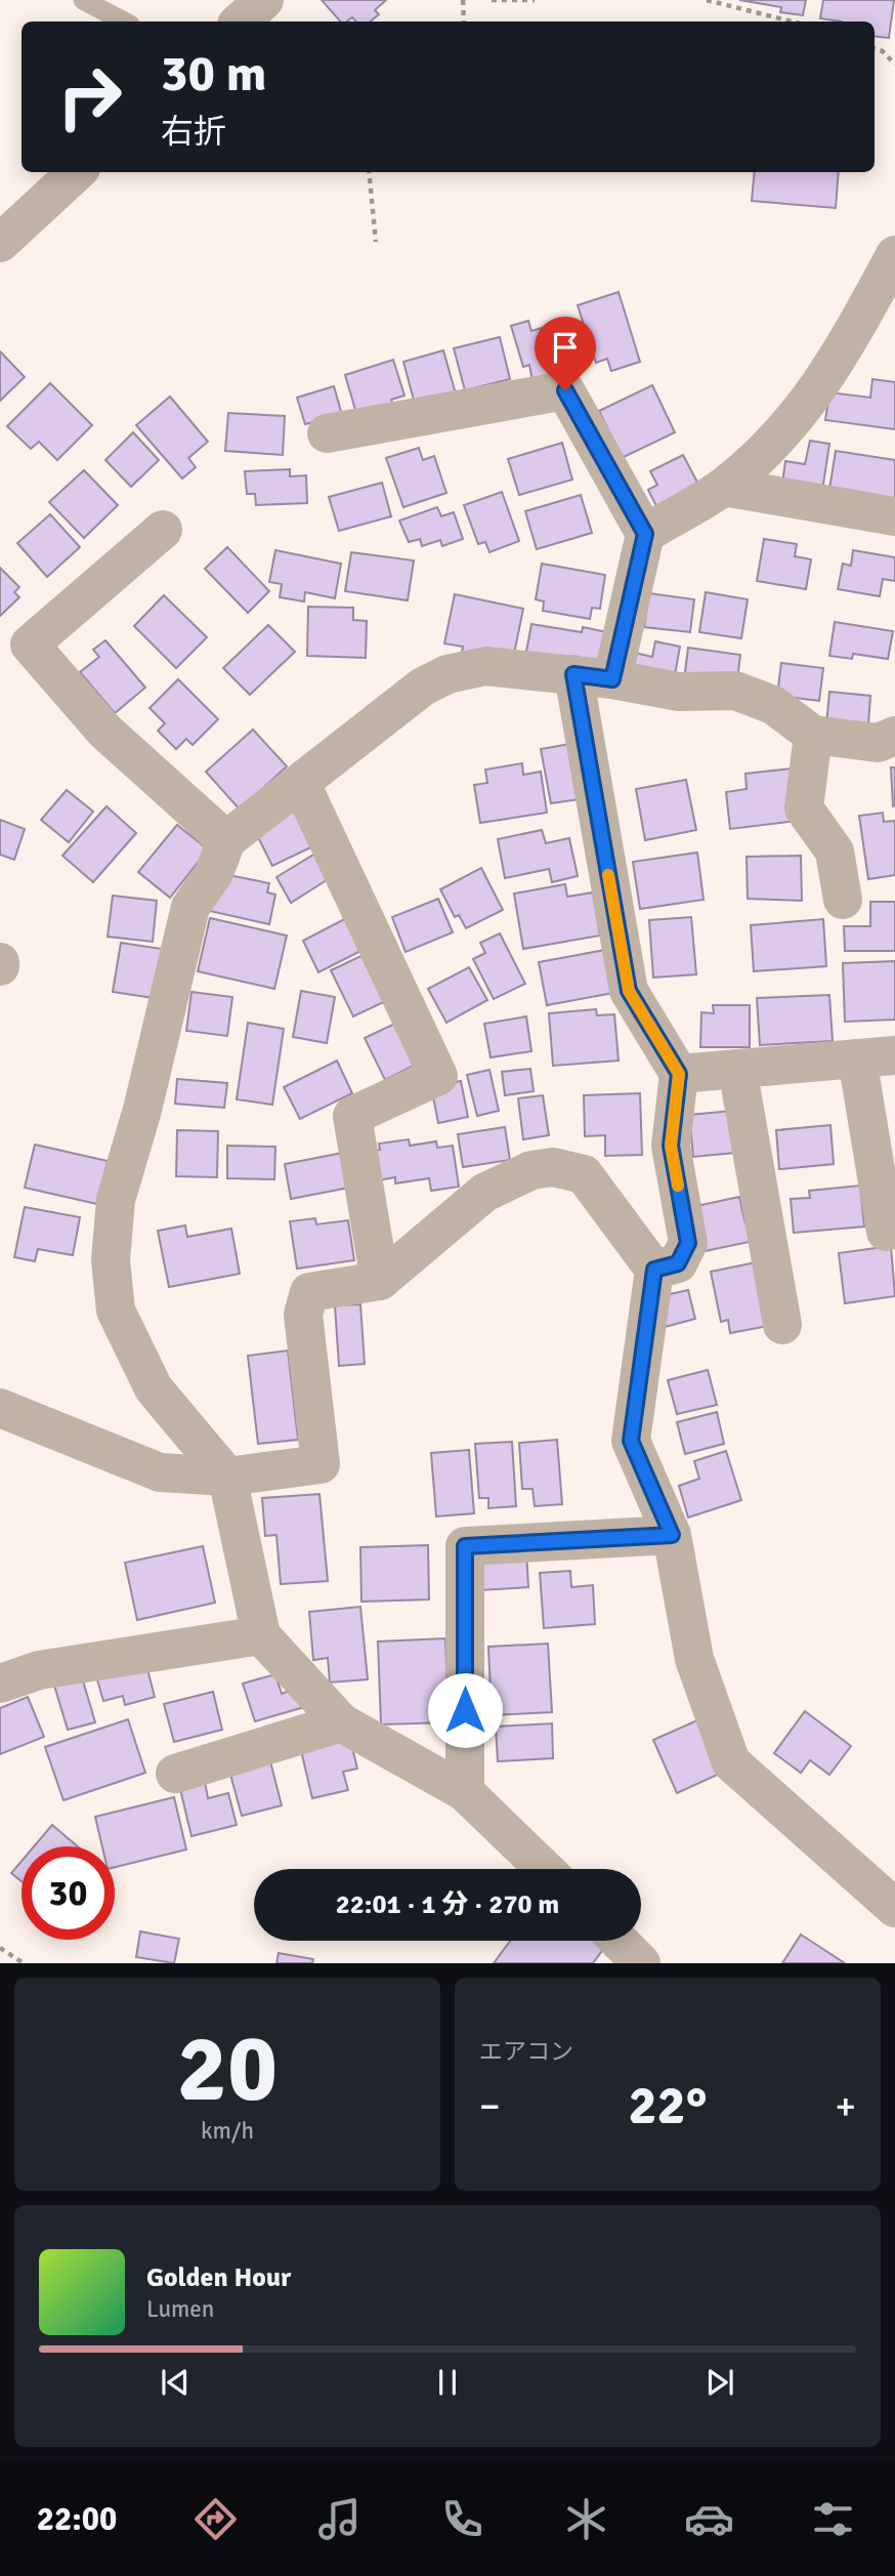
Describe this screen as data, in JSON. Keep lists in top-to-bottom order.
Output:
{
  "page": {
    "turn": ["30 m", "右折"],
    "limit": "30",
    "trip": "22:01 · 1 分 · 270 m",
    "tile": [
      ["20", "km/h"],
      "エアコン"
    ],
    "heat": ["−", "22°", "+"],
    "song": ["Golden Hour", "Lumen"],
    "tabs": "22:00"
  }
}
